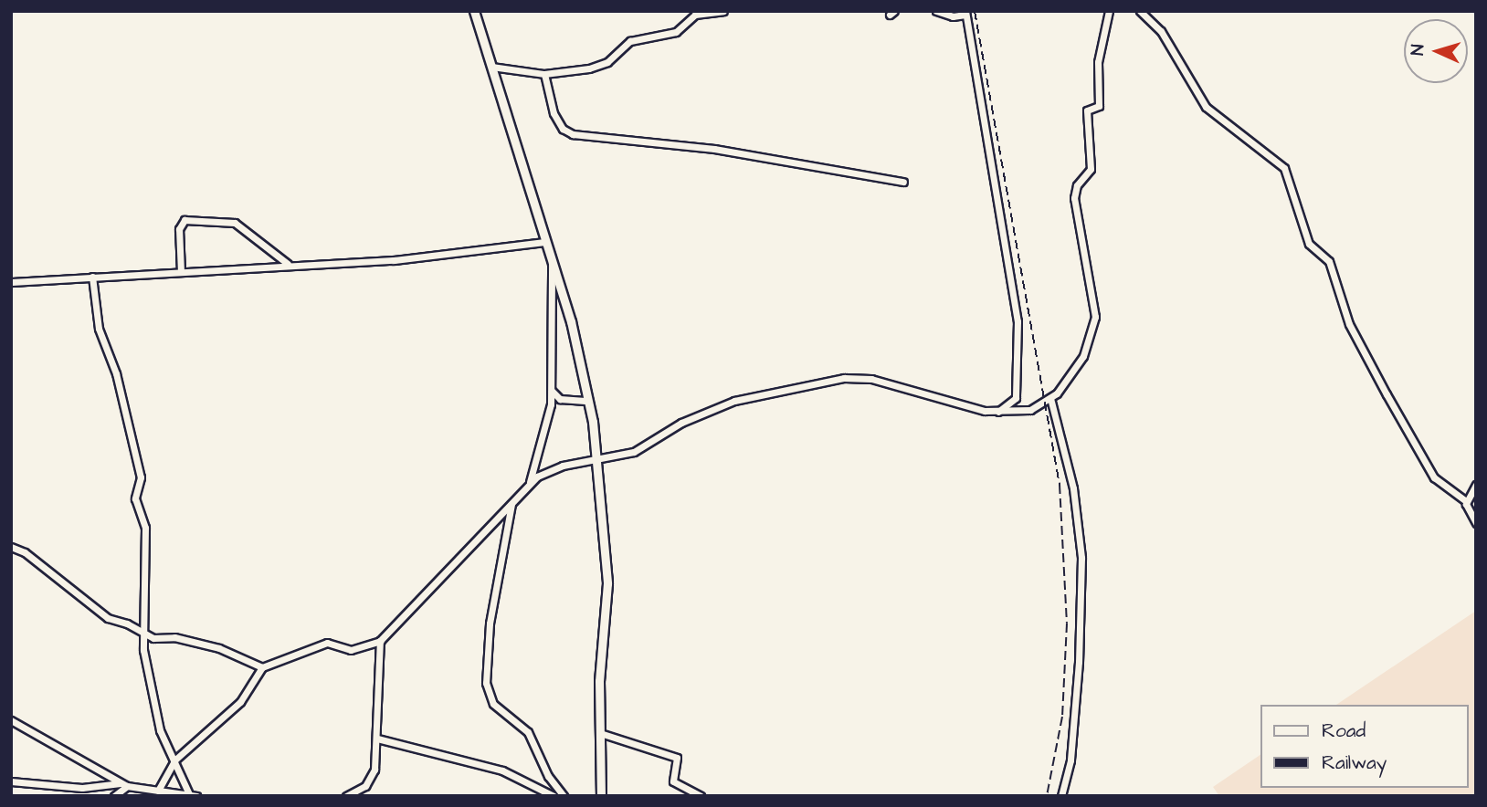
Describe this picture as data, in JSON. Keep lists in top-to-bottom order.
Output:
{
  "legend": ["Road", "Railway"],
  "north": "left"
}
